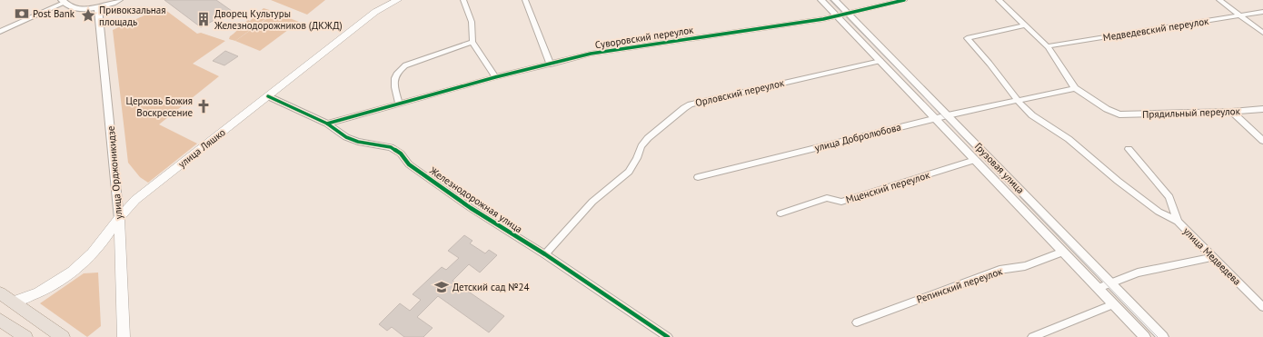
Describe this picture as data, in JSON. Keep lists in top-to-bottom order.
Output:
{
  "streets": {
    "main road": ["улица Ляшко", "улица Орджоникидзе"],
    "street": [
      "Медведевский переулок",
      "Суворовский переулок",
      "Орловский переулок",
      "Прядильный переулок",
      "улица Добролюбова",
      "Грузовая улица",
      "Мценский переулок",
      "Железнодорожная улица",
      "улица Медведева",
      "Репинский переулок"
    ]
  },
  "crossings": [
    ["Суворовский переулок", "Грузовая улица"],
    ["Суворовский переулок", "Железнодорожная улица"],
    ["Орловский переулок", "Грузовая улица"],
    ["Орловский переулок", "Железнодорожная улица"],
    ["Прядильный переулок", "улица Добролюбова"],
    ["улица Добролюбова", "Грузовая улица"],
    ["улица Ляшко", "улица Орджоникидзе"],
    ["улица Ляшко", "Железнодорожная улица"],
    ["Грузовая улица", "Мценский переулок"],
    ["Грузовая улица", "Репинский переулок"]
  ],
  "places": {
    "bank": ["Post Bank"],
    "place": ["Привокзальная площадь"],
    "building": ["Дворец Культуры Железнодорожников (ДКЖД)"],
    "church": ["Церковь Божия Воскресение"],
    "school or university": ["Детский сад №24"]
  }
}
